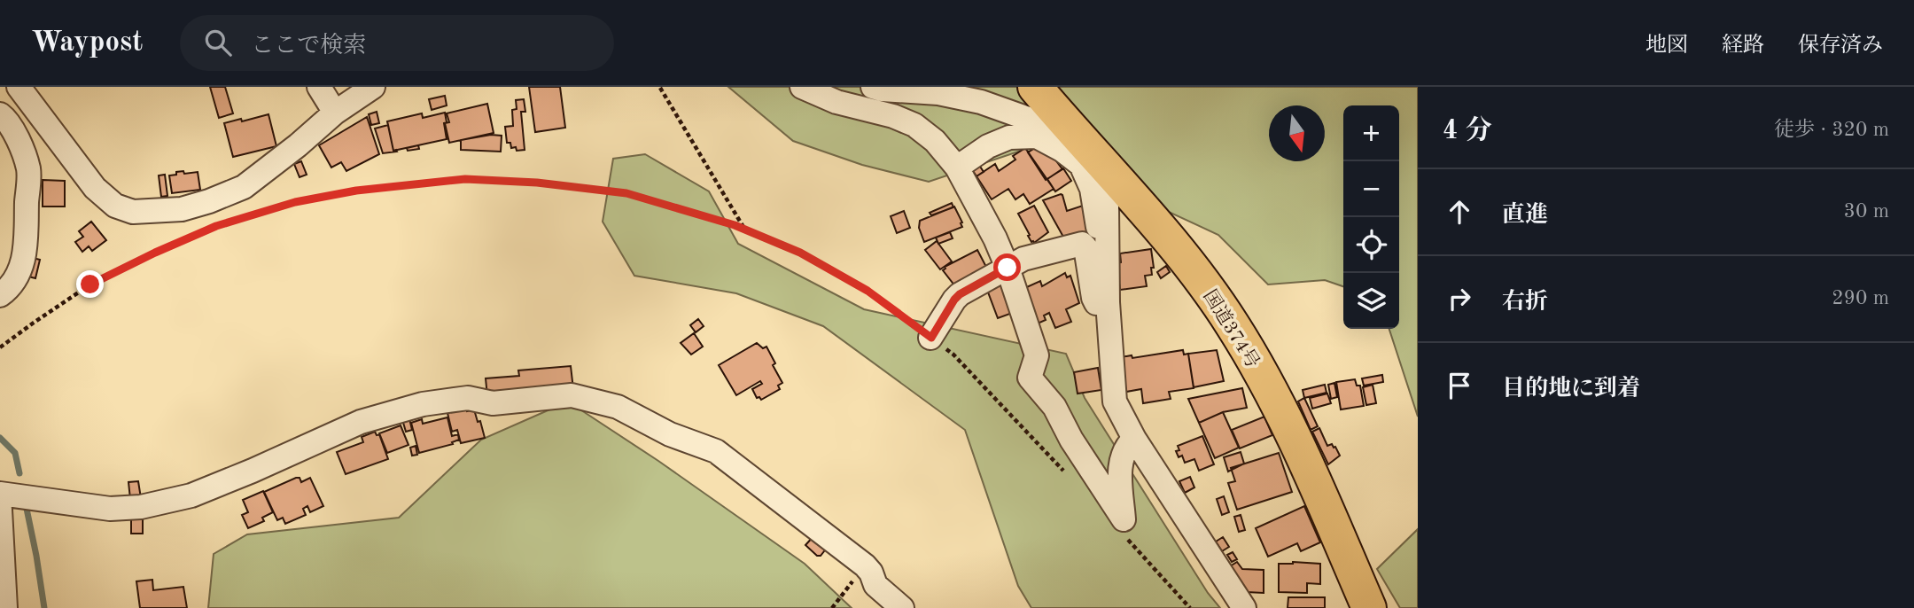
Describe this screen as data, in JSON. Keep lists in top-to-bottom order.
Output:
{
  "streets": {
    "highway": ["国道374号"]
  },
  "north": "bottom",
  "page": {
    "header": "Waypost",
    "search": "ここで検索",
    "nav": ["地図", "経路", "保存済み"],
    "heading": ["4 分", "徒歩 · 320 m"],
    "map_buttons": ["+", "−"],
    "list": [
      ["直進", "30 m"],
      ["右折", "290 m"],
      "目的地に到着"
    ]
  }
}
